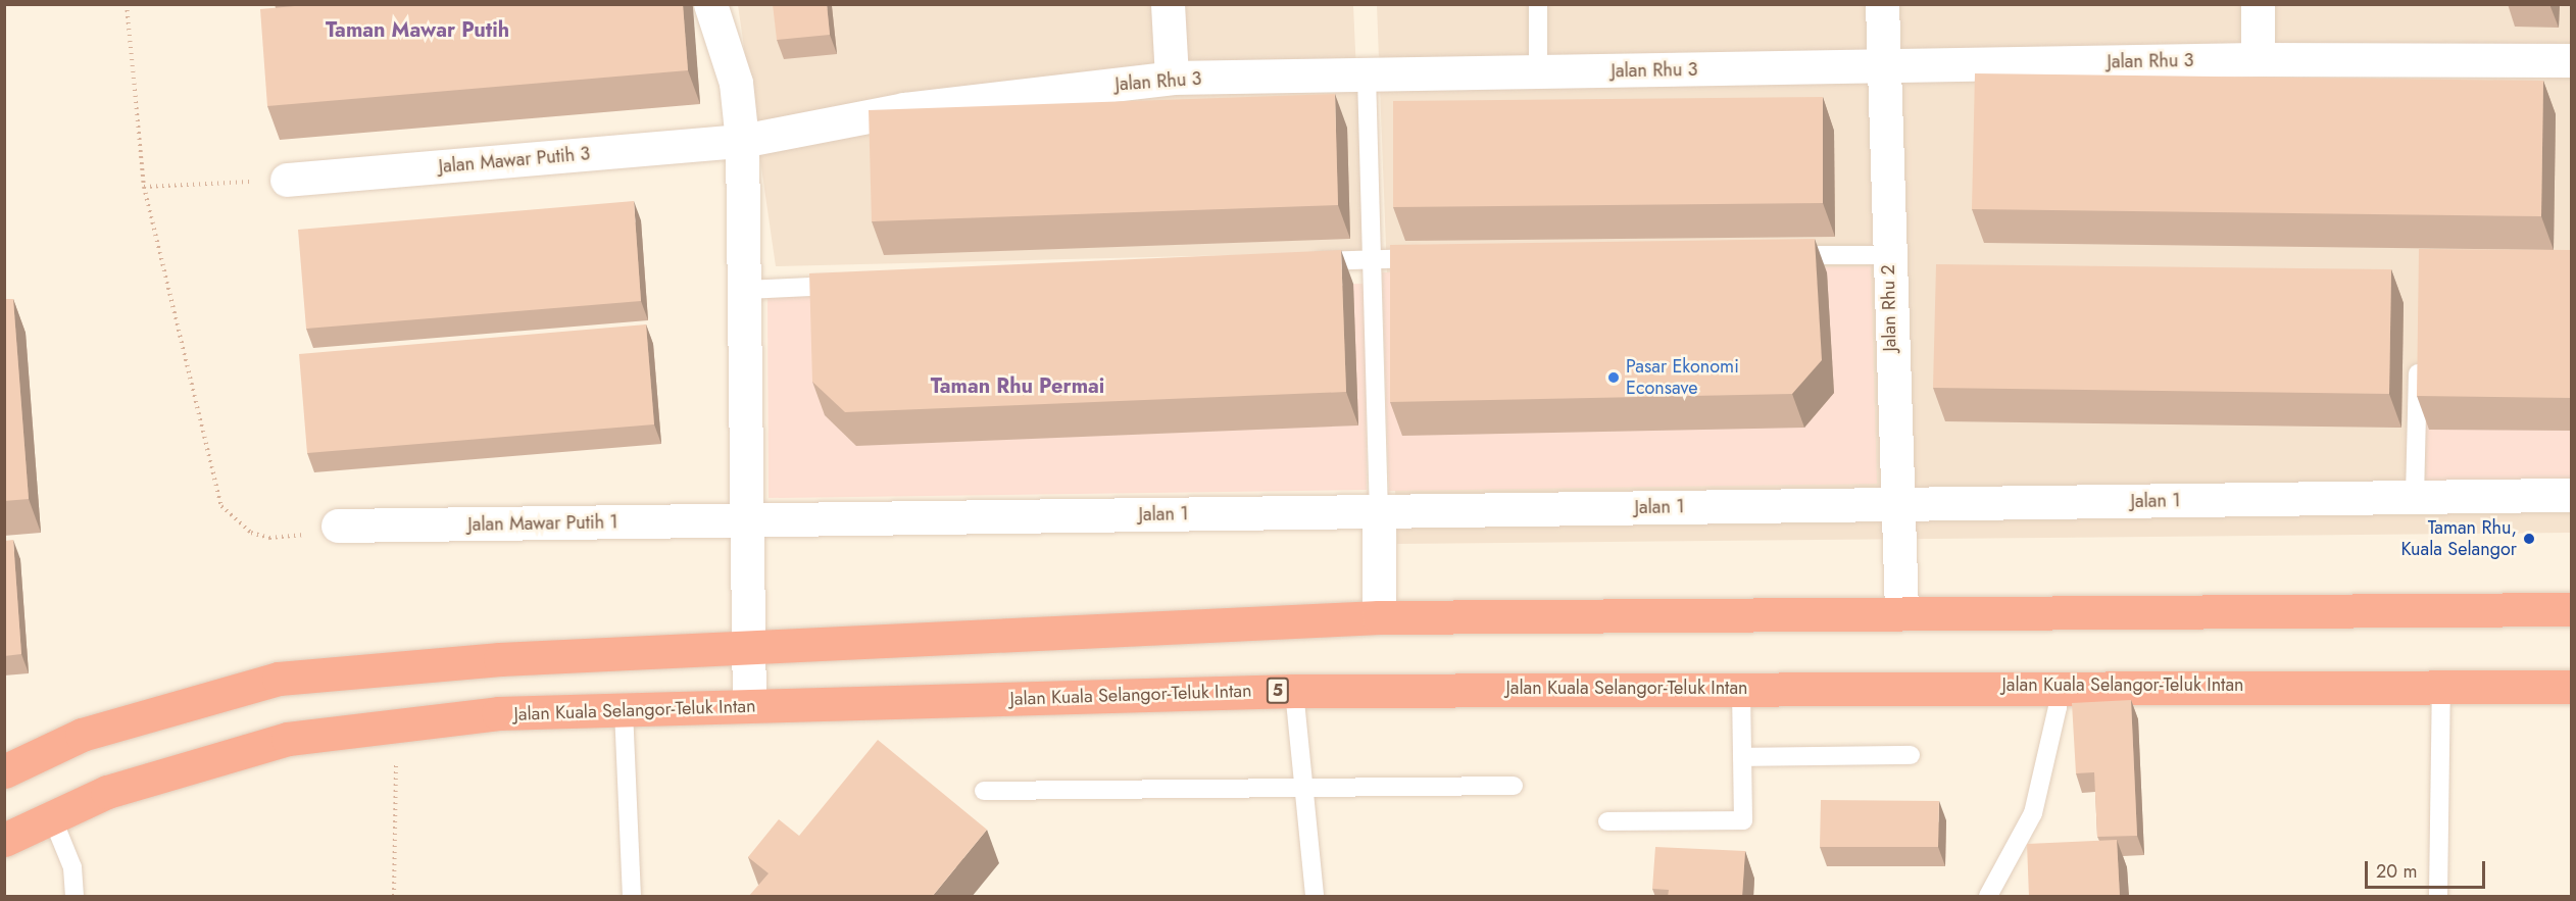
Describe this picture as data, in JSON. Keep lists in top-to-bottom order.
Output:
{
  "streets": {
    "highway": ["Jalan Kuala Selangor-Teluk Intan", "5"],
    "street": [
      "Jalan Rhu 3",
      "Jalan Mawar Putih 3",
      "Jalan Rhu 2",
      "Jalan 1",
      "Jalan Mawar Putih 1"
    ]
  },
  "crossings": [
    ["Jalan Rhu 3", "Jalan Mawar Putih 3"],
    ["Jalan Rhu 3", "Jalan Rhu 2"],
    ["Jalan Rhu 2", "Jalan 1"],
    ["Jalan 1", "Jalan Mawar Putih 1"]
  ],
  "districts": ["Taman Mawar Putih", "Taman Rhu Permai"],
  "places": ["Pasar Ekonomi Econsave", "Taman Rhu, Kuala Selangor"],
  "scale_bar": "20 m"
}
